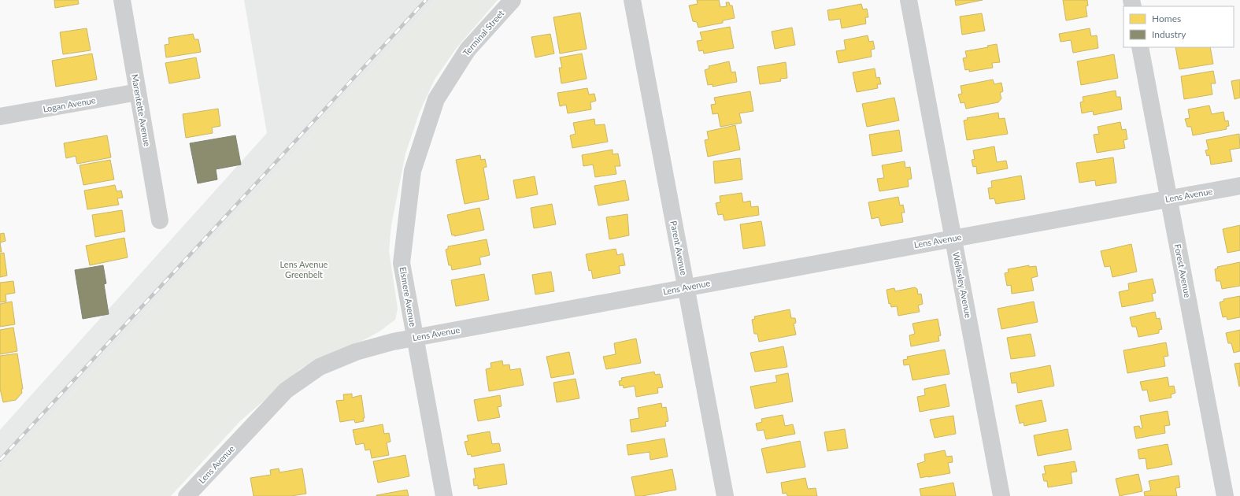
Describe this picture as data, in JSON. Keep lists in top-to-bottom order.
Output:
{
  "streets": {
    "street": [
      "Terminal Street",
      "Logan Avenue",
      "Marentette Avenue",
      "Lens Avenue",
      "Parent Avenue",
      "Forest Avenue",
      "Wellesley Avenue",
      "Elsmere Avenue"
    ]
  },
  "crossings": [
    ["Terminal Street", "Elsmere Avenue"],
    ["Logan Avenue", "Marentette Avenue"],
    ["Lens Avenue", "Parent Avenue"],
    ["Lens Avenue", "Forest Avenue"],
    ["Lens Avenue", "Wellesley Avenue"],
    ["Lens Avenue", "Elsmere Avenue"]
  ],
  "parks": ["Lens Avenue Greenbelt"],
  "legend": ["Homes", "Industry"]
}
